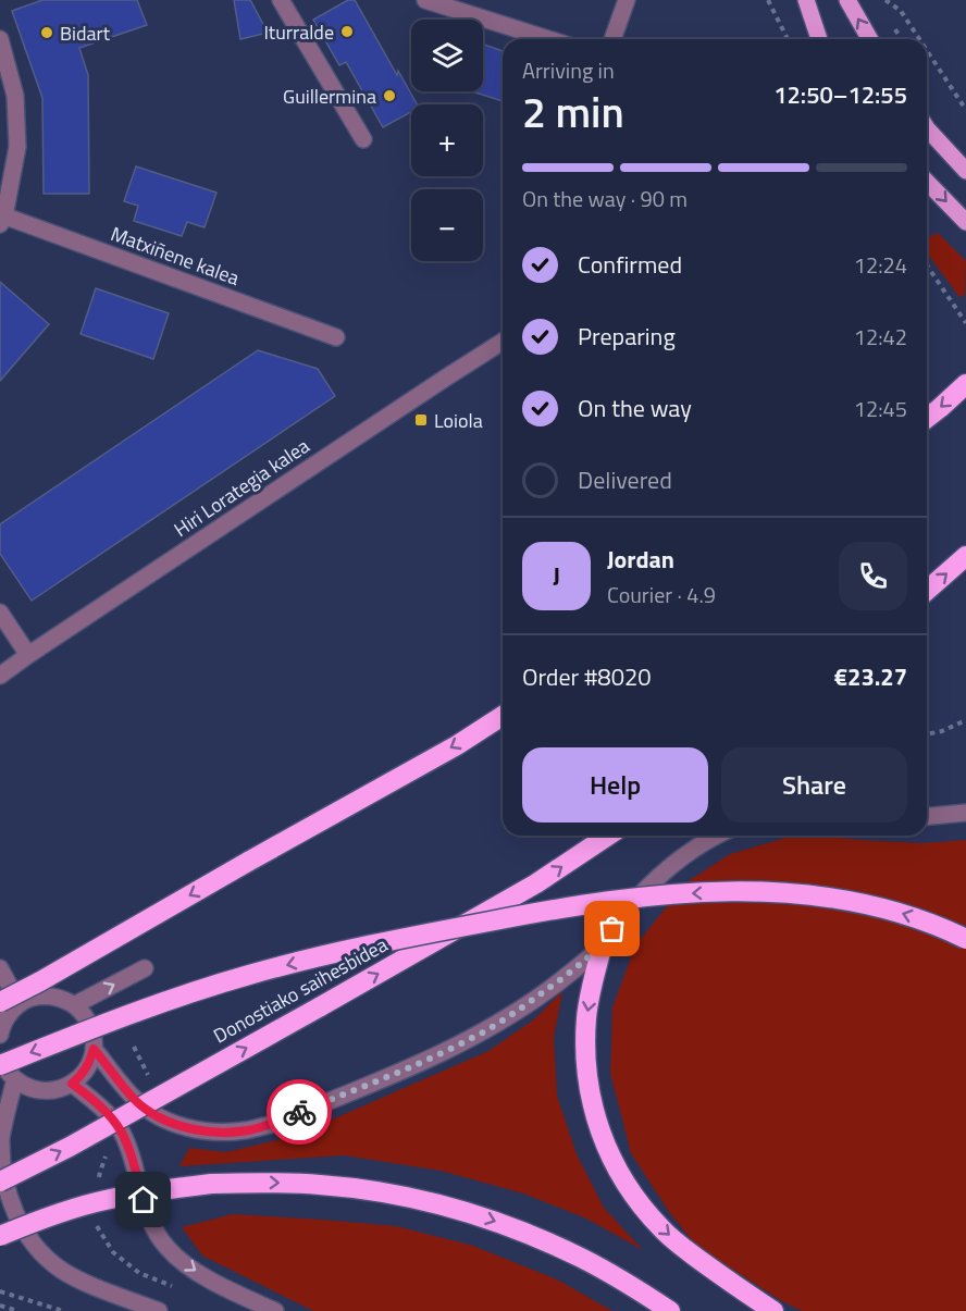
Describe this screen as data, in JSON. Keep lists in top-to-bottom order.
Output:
{
  "streets": {
    "highway": ["Donostiako saihesbidea"],
    "street": ["Matxiñene kalea", "Hiri Lorategia kalea"]
  },
  "places": {
    "other": ["Iturralde", "Bidart", "Guillermina"],
    "transit": ["Loiola"]
  },
  "page": {
    "map_buttons": ["+", "−"],
    "heading": ["2 min", "Arriving in", "12:50–12:55"],
    "panel": [
      "Jordan",
      "Courier · 4.9",
      "Order #8020",
      "€23.27"
    ],
    "bar": "On the way · 90 m",
    "list": [
      ["Confirmed", "12:24"],
      ["Preparing", "12:42"],
      ["On the way", "12:45"],
      "Delivered"
    ],
    "round": "J",
    "buttons": ["Help", "Share"]
  }
}
